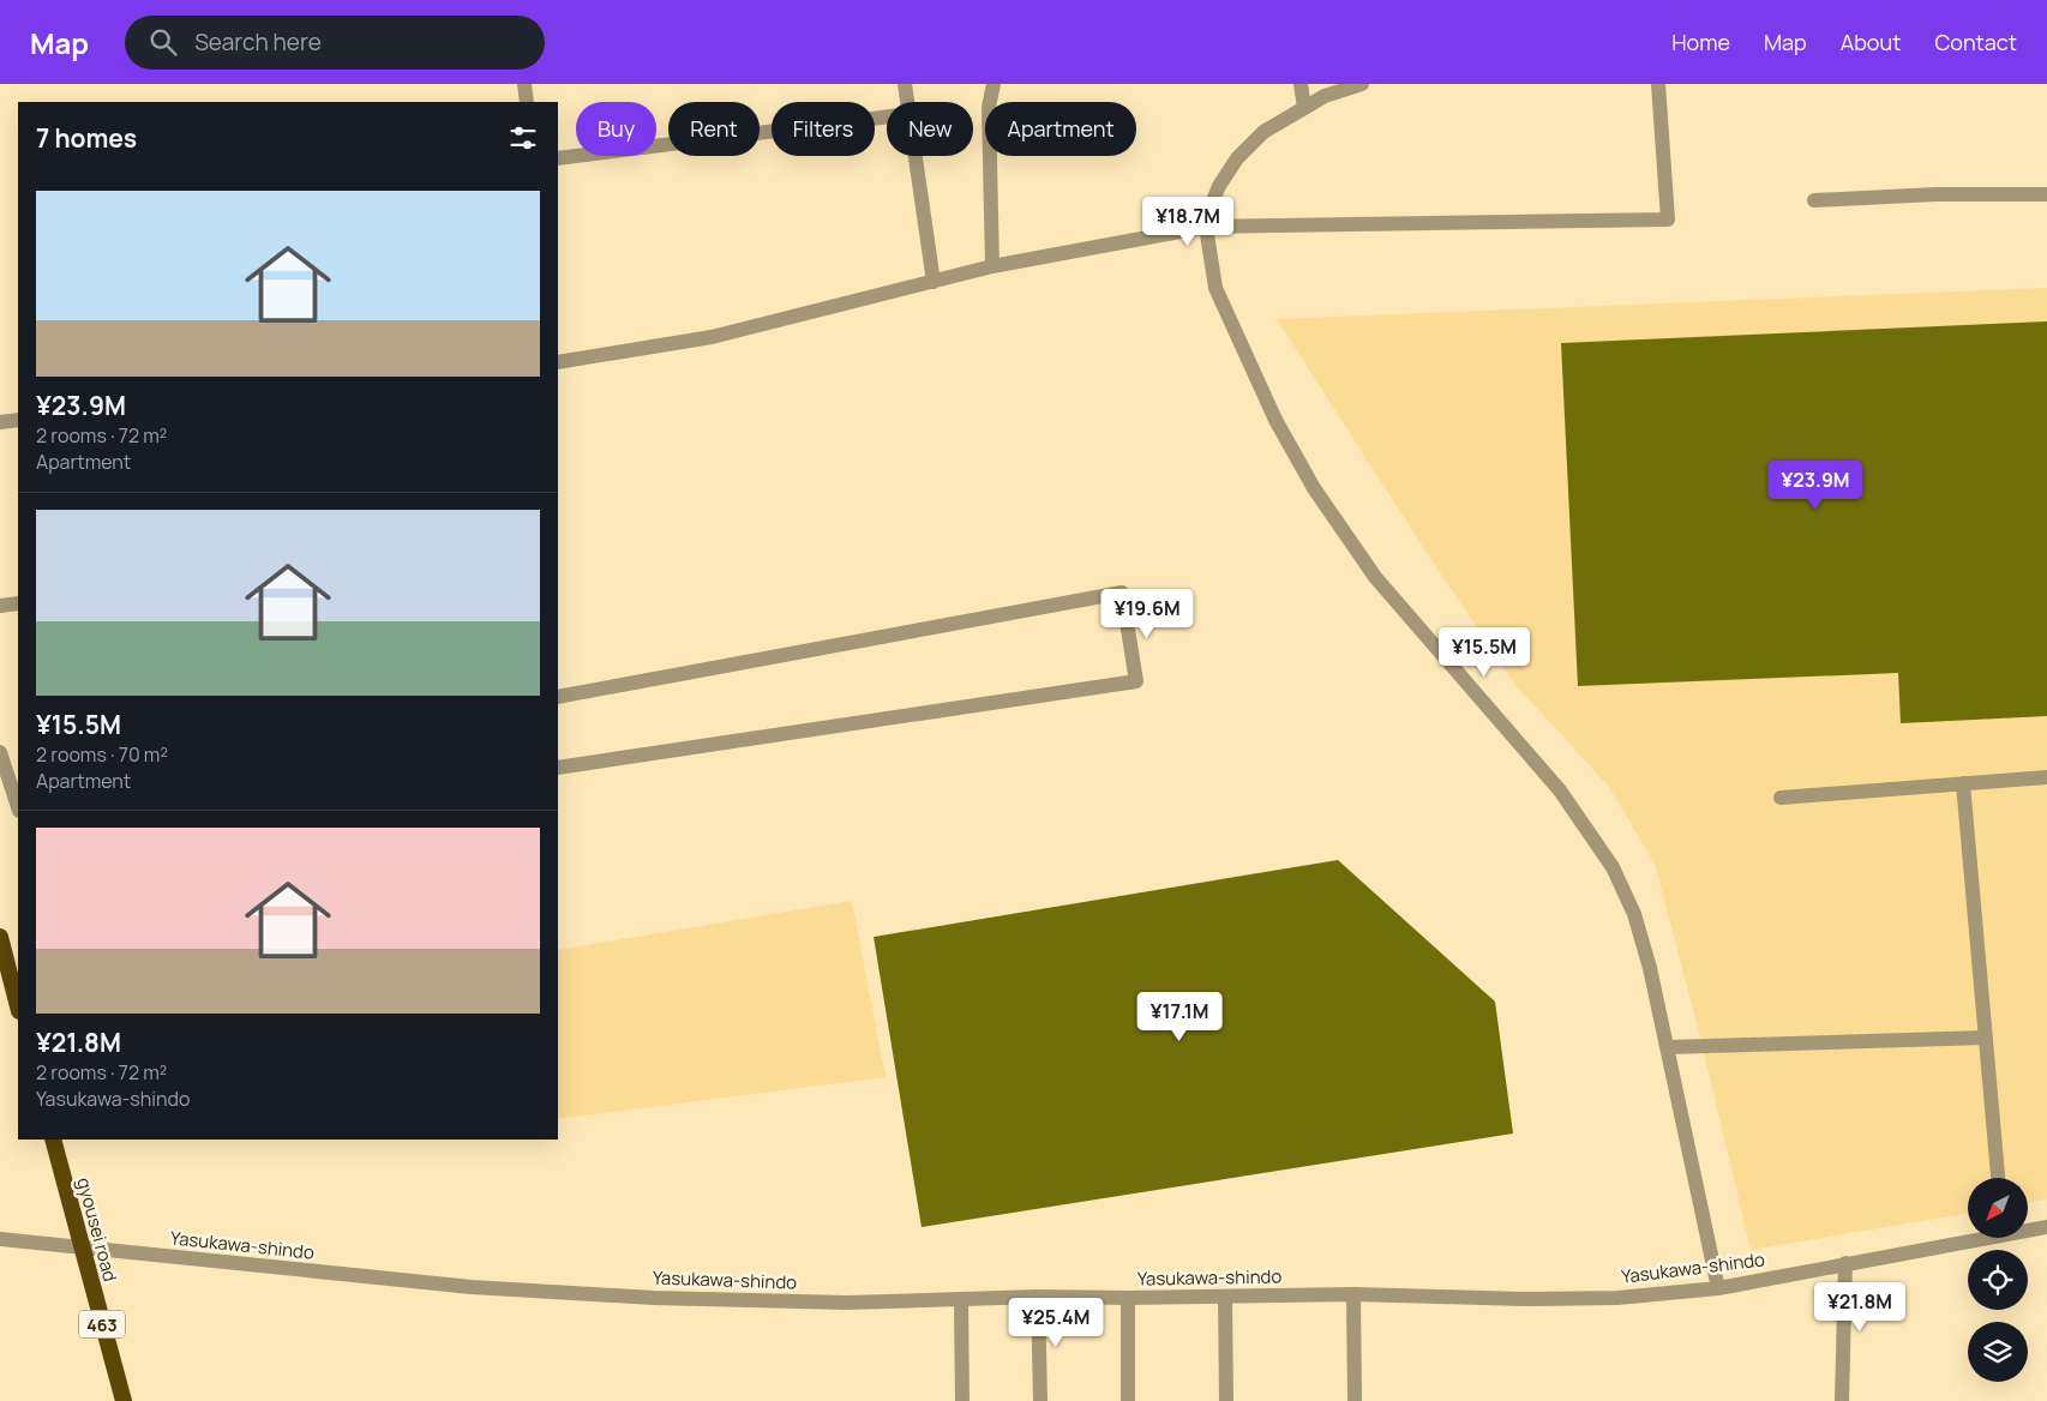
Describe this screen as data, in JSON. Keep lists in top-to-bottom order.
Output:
{
  "streets": {
    "highway": ["gyousei road", "463"],
    "street": ["Yasukawa-shindo"]
  },
  "crossings": [
    ["gyousei road", "Yasukawa-shindo"]
  ],
  "north": "bottom left",
  "page": {
    "header": "Map",
    "search": "Search here",
    "nav": [
      "Home",
      "Map",
      "About",
      "Contact"
    ],
    "chip": [
      "Buy",
      "Rent",
      "Filters",
      "New",
      "Apartment"
    ],
    "heading": "7 homes",
    "list": [
      {
        "name": "¥23.9M",
        "note": "2 rooms · 72 m² · Apartment"
      },
      {
        "name": "¥15.5M",
        "note": "2 rooms · 70 m² · Apartment"
      },
      {
        "name": "¥21.8M",
        "note": "2 rooms · 72 m² · Yasukawa-shindo"
      }
    ],
    "price": [
      "¥18.7M",
      "¥23.9M",
      "¥19.6M",
      "¥15.5M",
      "¥17.1M",
      "¥21.8M",
      "¥25.4M"
    ]
  }
}
